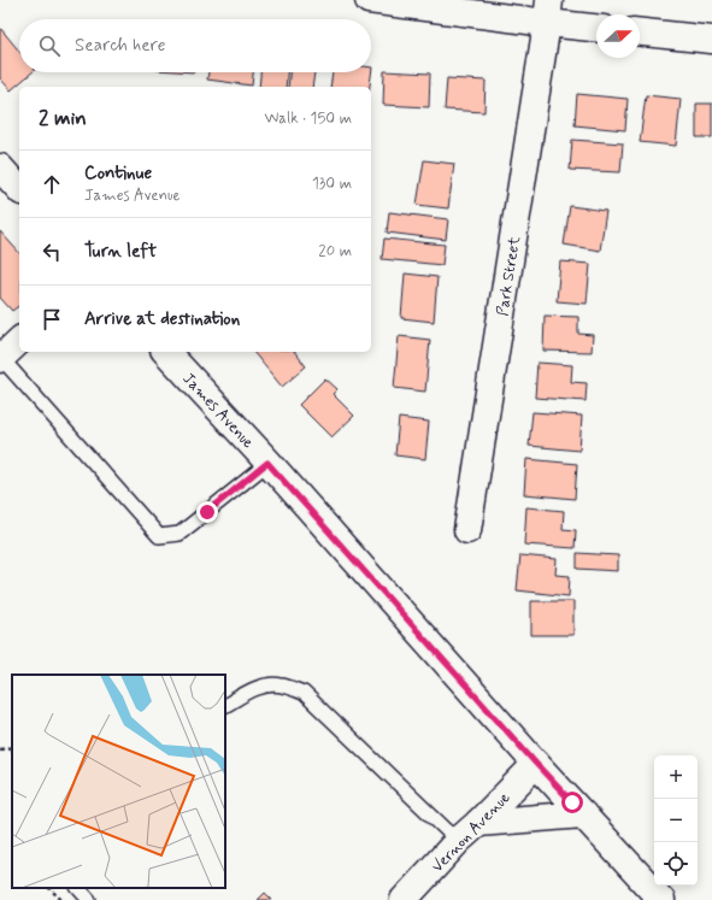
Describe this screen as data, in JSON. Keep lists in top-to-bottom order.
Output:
{
  "streets": {
    "street": ["Park Street", "James Avenue", "Vernon Avenue"]
  },
  "crossings": [
    ["James Avenue", "Vernon Avenue"]
  ],
  "north": "right",
  "page": {
    "search": "Search here",
    "heading": ["2 min", "Walk · 150 m"],
    "list": [
      ["Continue", "James Avenue", "130 m"],
      ["Turn left", "20 m"],
      "Arrive at destination"
    ],
    "map_buttons": ["+", "−"]
  }
}
